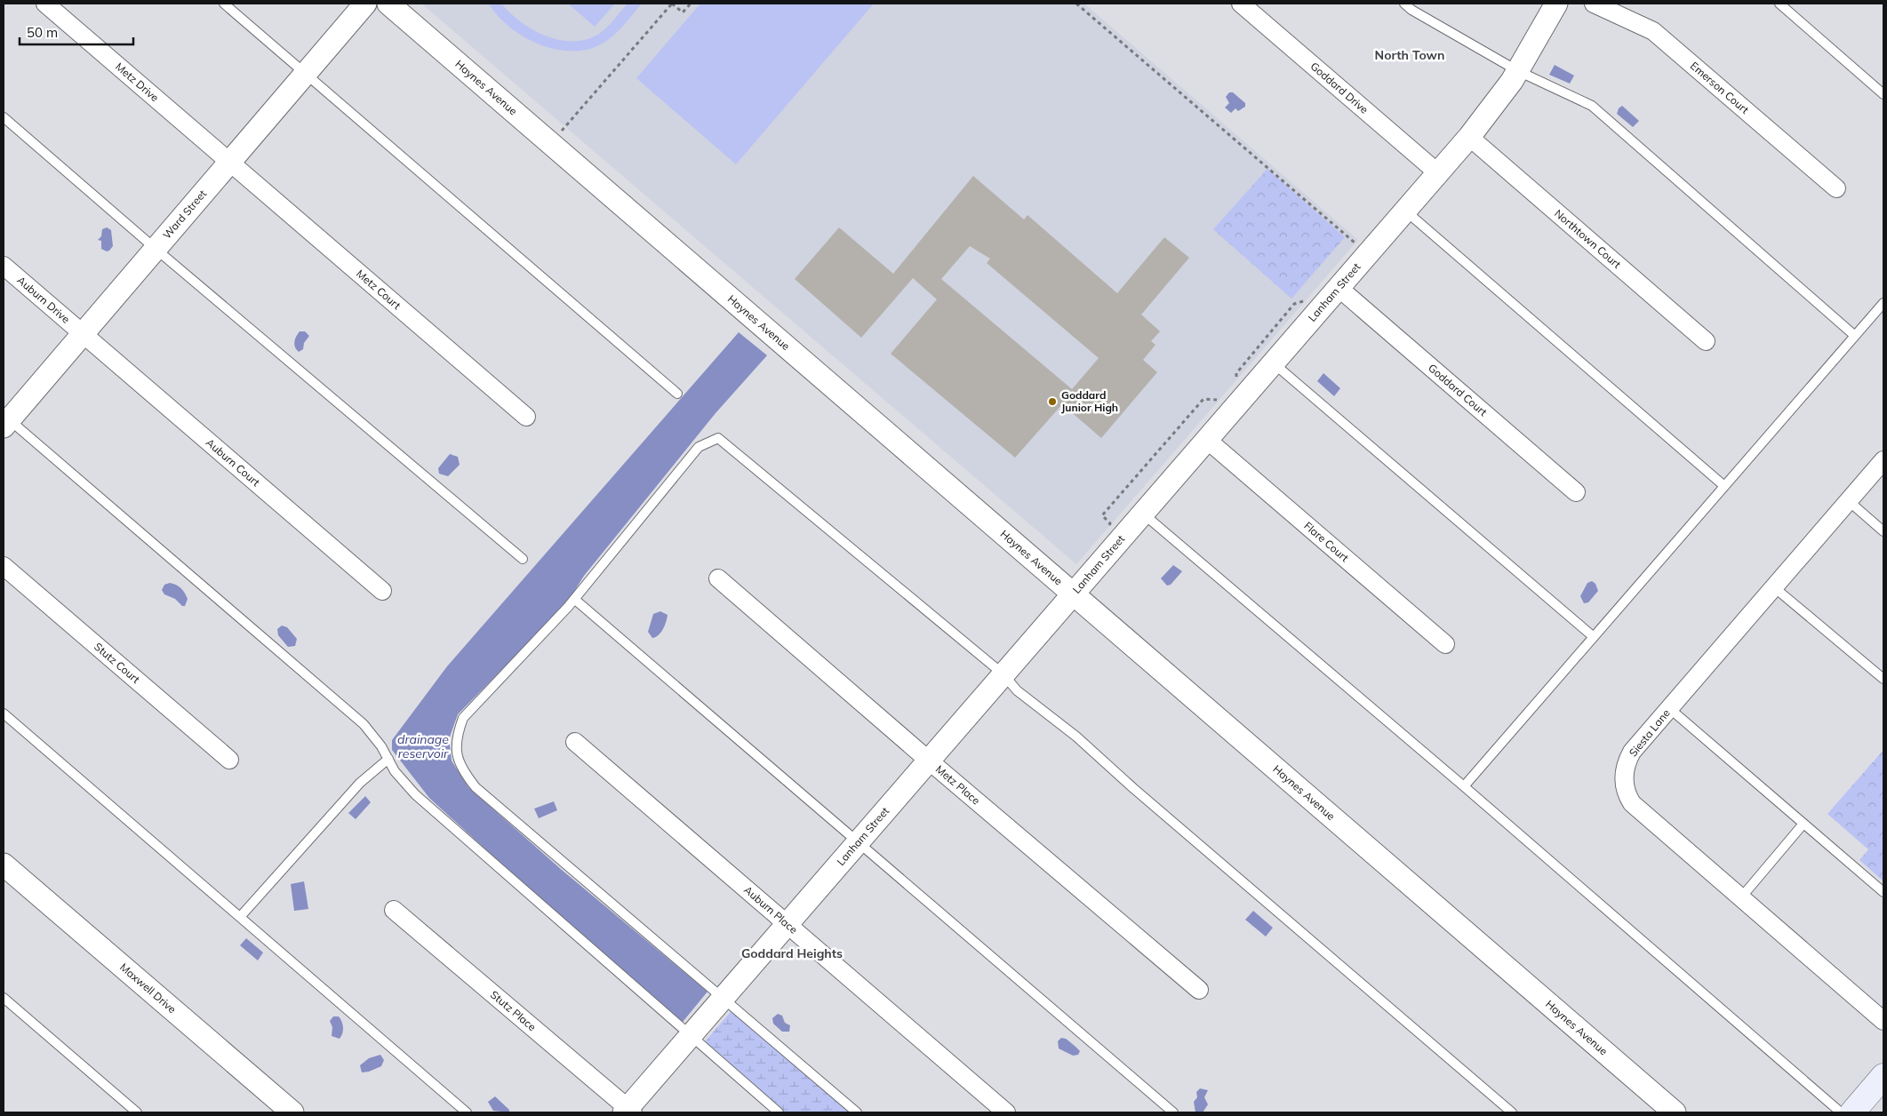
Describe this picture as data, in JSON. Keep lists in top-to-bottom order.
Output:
{
  "streets": {
    "street": [
      "Metz Drive",
      "Haynes Avenue",
      "Goddard Drive",
      "Emerson Court",
      "Ward Street",
      "Northtown Court",
      "Metz Court",
      "Lanham Street",
      "Auburn Drive",
      "Goddard Court",
      "Auburn Court",
      "Flare Court",
      "Stutz Court",
      "Siesta Lane",
      "Metz Place",
      "Auburn Place",
      "Maxwell Drive",
      "Stutz Place"
    ]
  },
  "crossings": [
    ["Metz Drive", "Ward Street"],
    ["Metz Drive", "Metz Court"],
    ["Haynes Avenue", "Lanham Street"],
    ["Goddard Drive", "Lanham Street"],
    ["Ward Street", "Metz Court"],
    ["Ward Street", "Auburn Drive"],
    ["Ward Street", "Auburn Court"],
    ["Northtown Court", "Lanham Street"],
    ["Lanham Street", "Goddard Court"],
    ["Lanham Street", "Flare Court"],
    ["Lanham Street", "Metz Place"],
    ["Lanham Street", "Auburn Place"],
    ["Lanham Street", "Stutz Place"],
    ["Auburn Drive", "Auburn Court"]
  ],
  "districts": ["North Town", "Goddard Heights"],
  "water": ["drainage reservoir"],
  "places": ["Goddard Junior High"],
  "scale_bar": "50 m"
}
